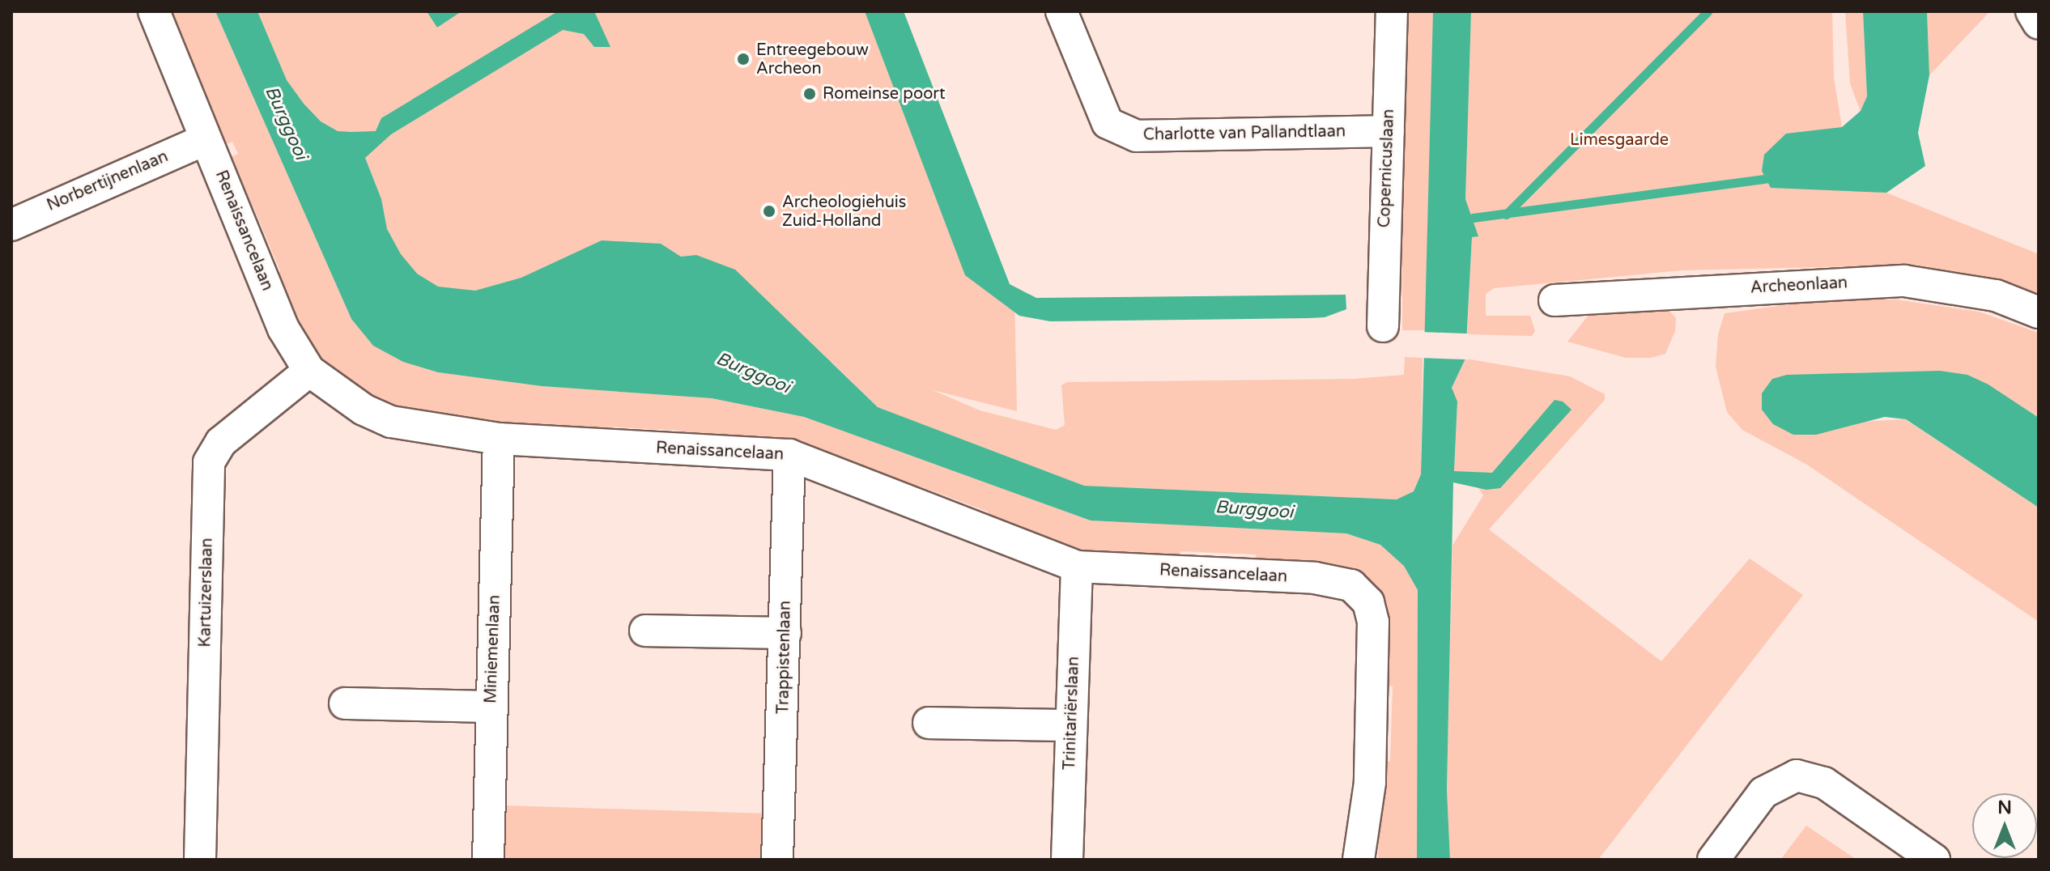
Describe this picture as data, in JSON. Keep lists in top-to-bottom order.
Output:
{
  "streets": {
    "street": [
      "Charlotte van Pallandtlaan",
      "Copernicuslaan",
      "Norbertijnenlaan",
      "Renaissancelaan",
      "Archeonlaan",
      "Kartuizerslaan",
      "Miniemenlaan",
      "Trappistenlaan",
      "Trinitariërslaan"
    ]
  },
  "crossings": [
    ["Charlotte van Pallandtlaan", "Copernicuslaan"],
    ["Norbertijnenlaan", "Renaissancelaan"],
    ["Renaissancelaan", "Kartuizerslaan"],
    ["Renaissancelaan", "Miniemenlaan"],
    ["Renaissancelaan", "Trappistenlaan"],
    ["Renaissancelaan", "Trinitariërslaan"]
  ],
  "water": ["Burggooi"],
  "parks": ["Limesgaarde"],
  "places": ["Entreegebouw Archeon", "Romeinse poort", "Archeologiehuis Zuid-Holland"],
  "north": "top"
}
